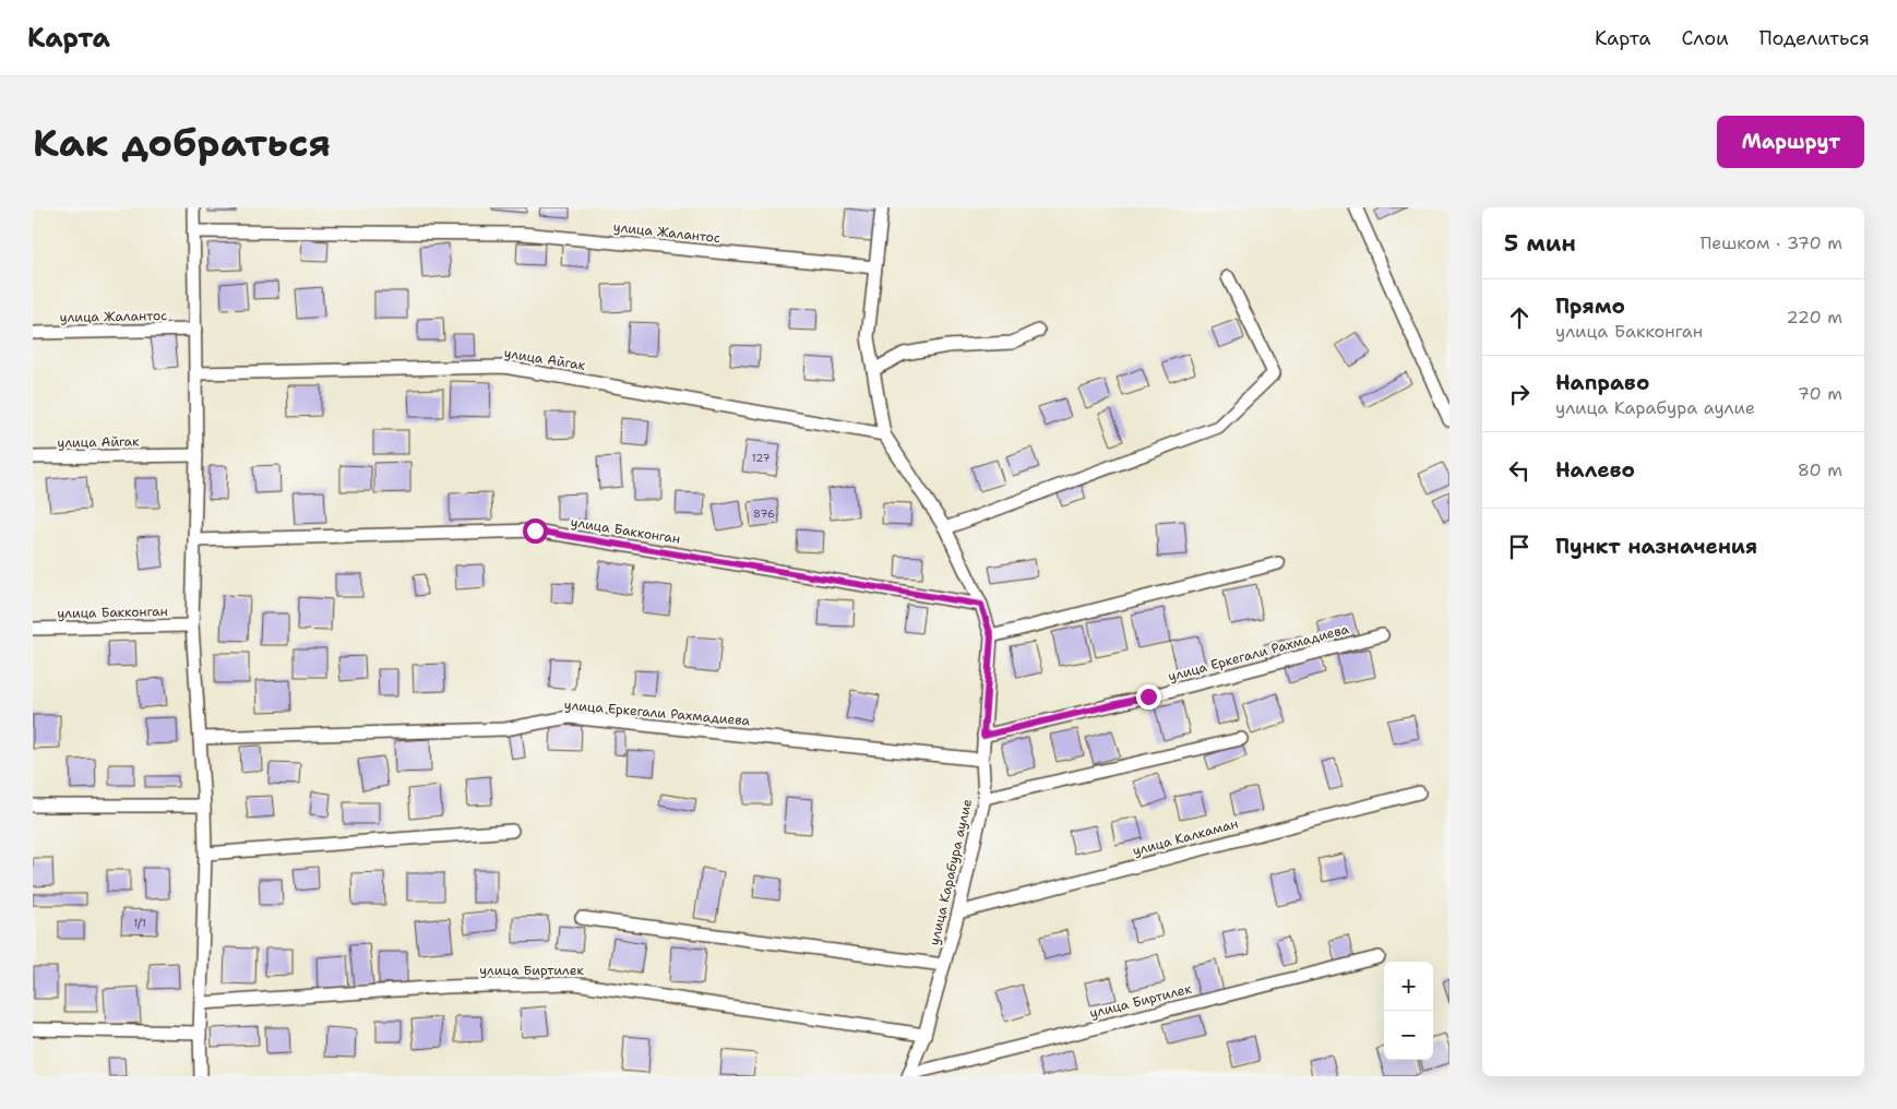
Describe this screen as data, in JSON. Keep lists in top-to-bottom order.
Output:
{
  "streets": {
    "street": [
      "улица Жалантос",
      "улица Айгак",
      "улица Бакконган",
      "улица Еркегали Рахмадиева",
      "улица Калкаман",
      "улица Карабура аулие",
      "улица Биртилек"
    ]
  },
  "crossings": [
    ["улица Жалантос", "улица Карабура аулие"],
    ["улица Айгак", "улица Карабура аулие"],
    ["улица Бакконган", "улица Карабура аулие"],
    ["улица Еркегали Рахмадиева", "улица Карабура аулие"],
    ["улица Калкаман", "улица Карабура аулие"],
    ["улица Карабура аулие", "улица Биртилек"]
  ],
  "house_numbers": ["127", "876", "1/1"],
  "page": {
    "header": "Карта",
    "nav": ["Карта", "Слои", "Поделиться"],
    "buttons": "Маршрут",
    "title": "Как добраться",
    "heading": ["5 мин", "Пешком · 370 m"],
    "list": [
      ["Прямо", "улица Бакконган", "220 m"],
      ["Направо", "улица Карабура аулие", "70 m"],
      ["Налево", "80 m"],
      "Пункт назначения"
    ],
    "map_buttons": ["+", "−"]
  }
}
